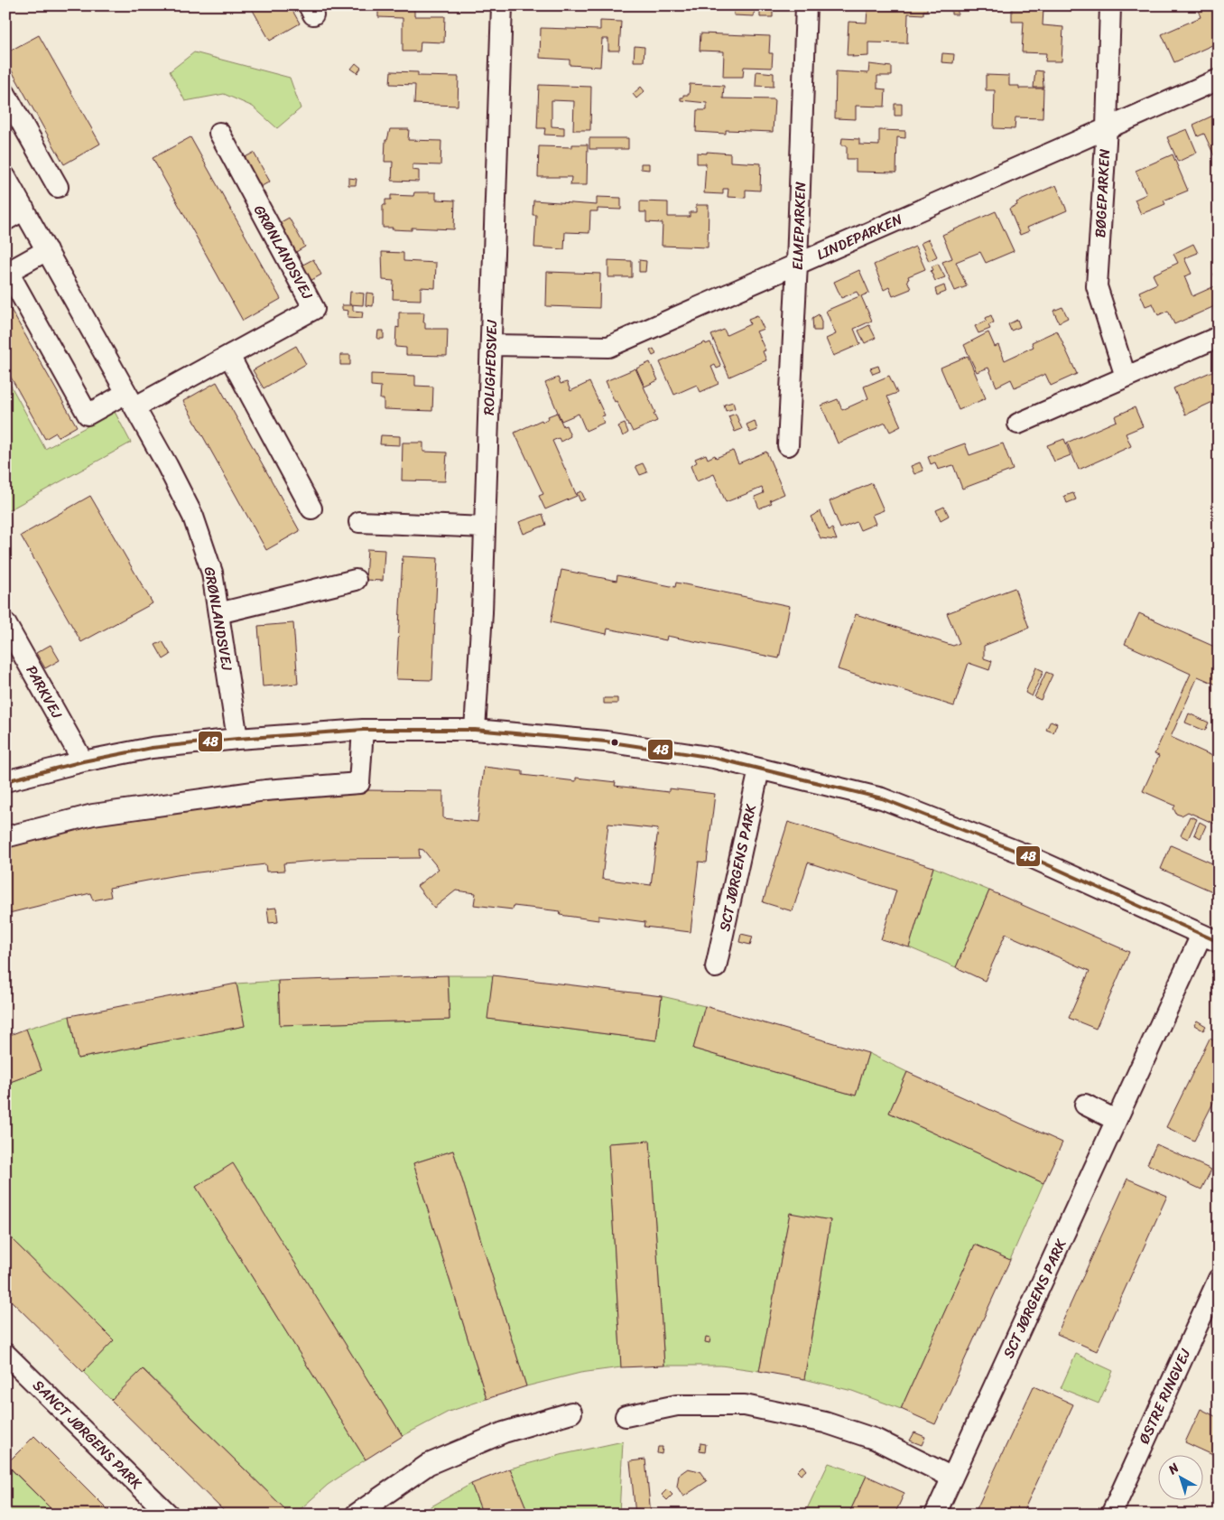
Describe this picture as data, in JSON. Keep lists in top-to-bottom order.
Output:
{
  "streets": {
    "street": [
      "BØGEPARKEN",
      "ELMEPARKEN",
      "LINDEPARKEN",
      "GRØNLANDSVEJ",
      "ROLIGHEDSVEJ",
      "PARKVEJ",
      "SCT JØRGENS PARK",
      "ØSTRE RINGVEJ",
      "SANCT JØRGENS PARK"
    ]
  },
  "crossings": [
    ["BØGEPARKEN", "LINDEPARKEN"],
    ["ELMEPARKEN", "LINDEPARKEN"],
    ["LINDEPARKEN", "ROLIGHEDSVEJ"]
  ],
  "lines": ["transit line 48"],
  "north": "top left"
}
